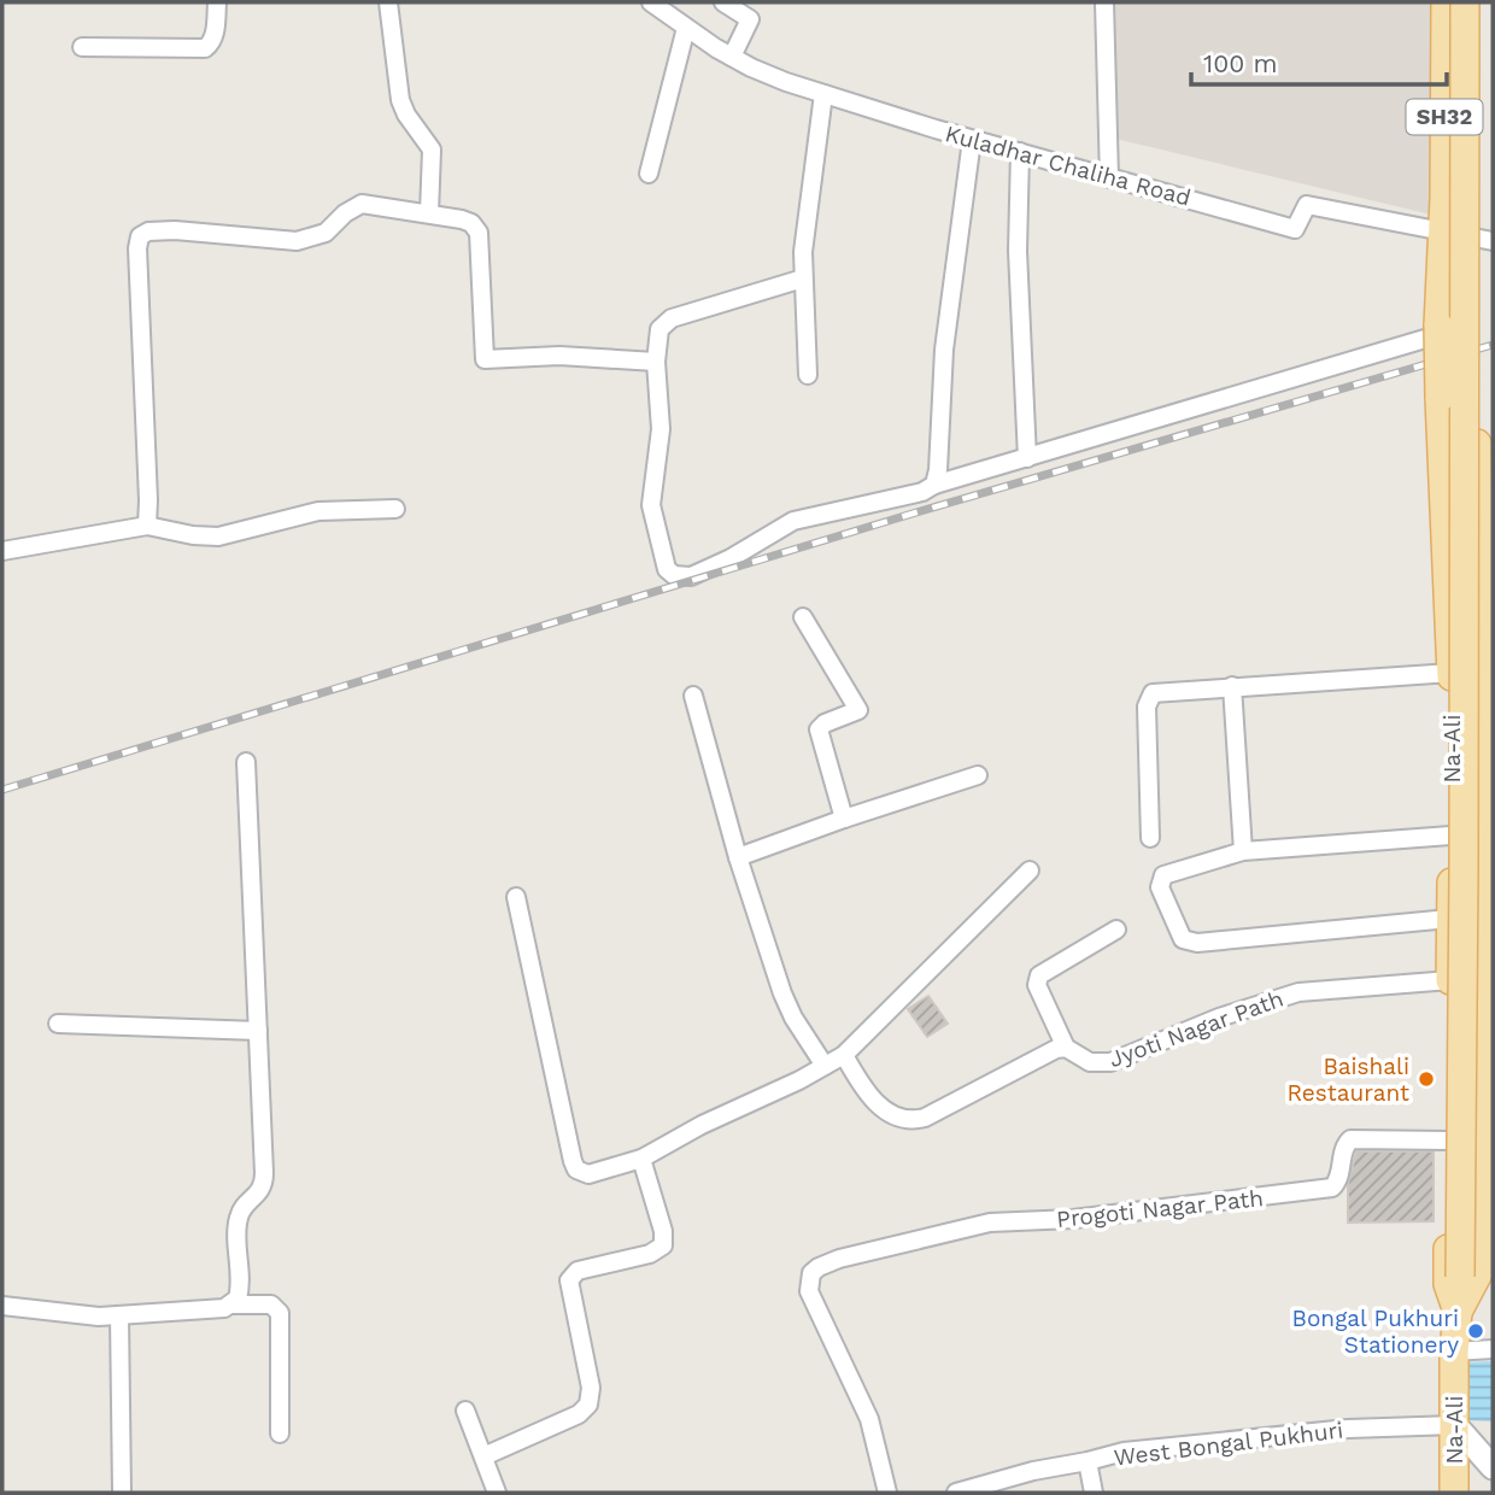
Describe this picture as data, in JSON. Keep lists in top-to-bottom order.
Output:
{
  "streets": {
    "main road": ["SH32", "Na-Ali"],
    "street": [
      "Kuladhar Chaliha Road",
      "Jyoti Nagar Path",
      "Progoti Nagar Path",
      "West Bongal Pukhuri"
    ]
  },
  "crossings": [
    ["Kuladhar Chaliha Road", "Na-Ali"],
    ["Na-Ali", "Jyoti Nagar Path"],
    ["Na-Ali", "Progoti Nagar Path"],
    ["Na-Ali", "West Bongal Pukhuri"]
  ],
  "places": ["Baishali Restaurant", "Bongal Pukhuri Stationery"],
  "scale_bar": "100 m"
}
